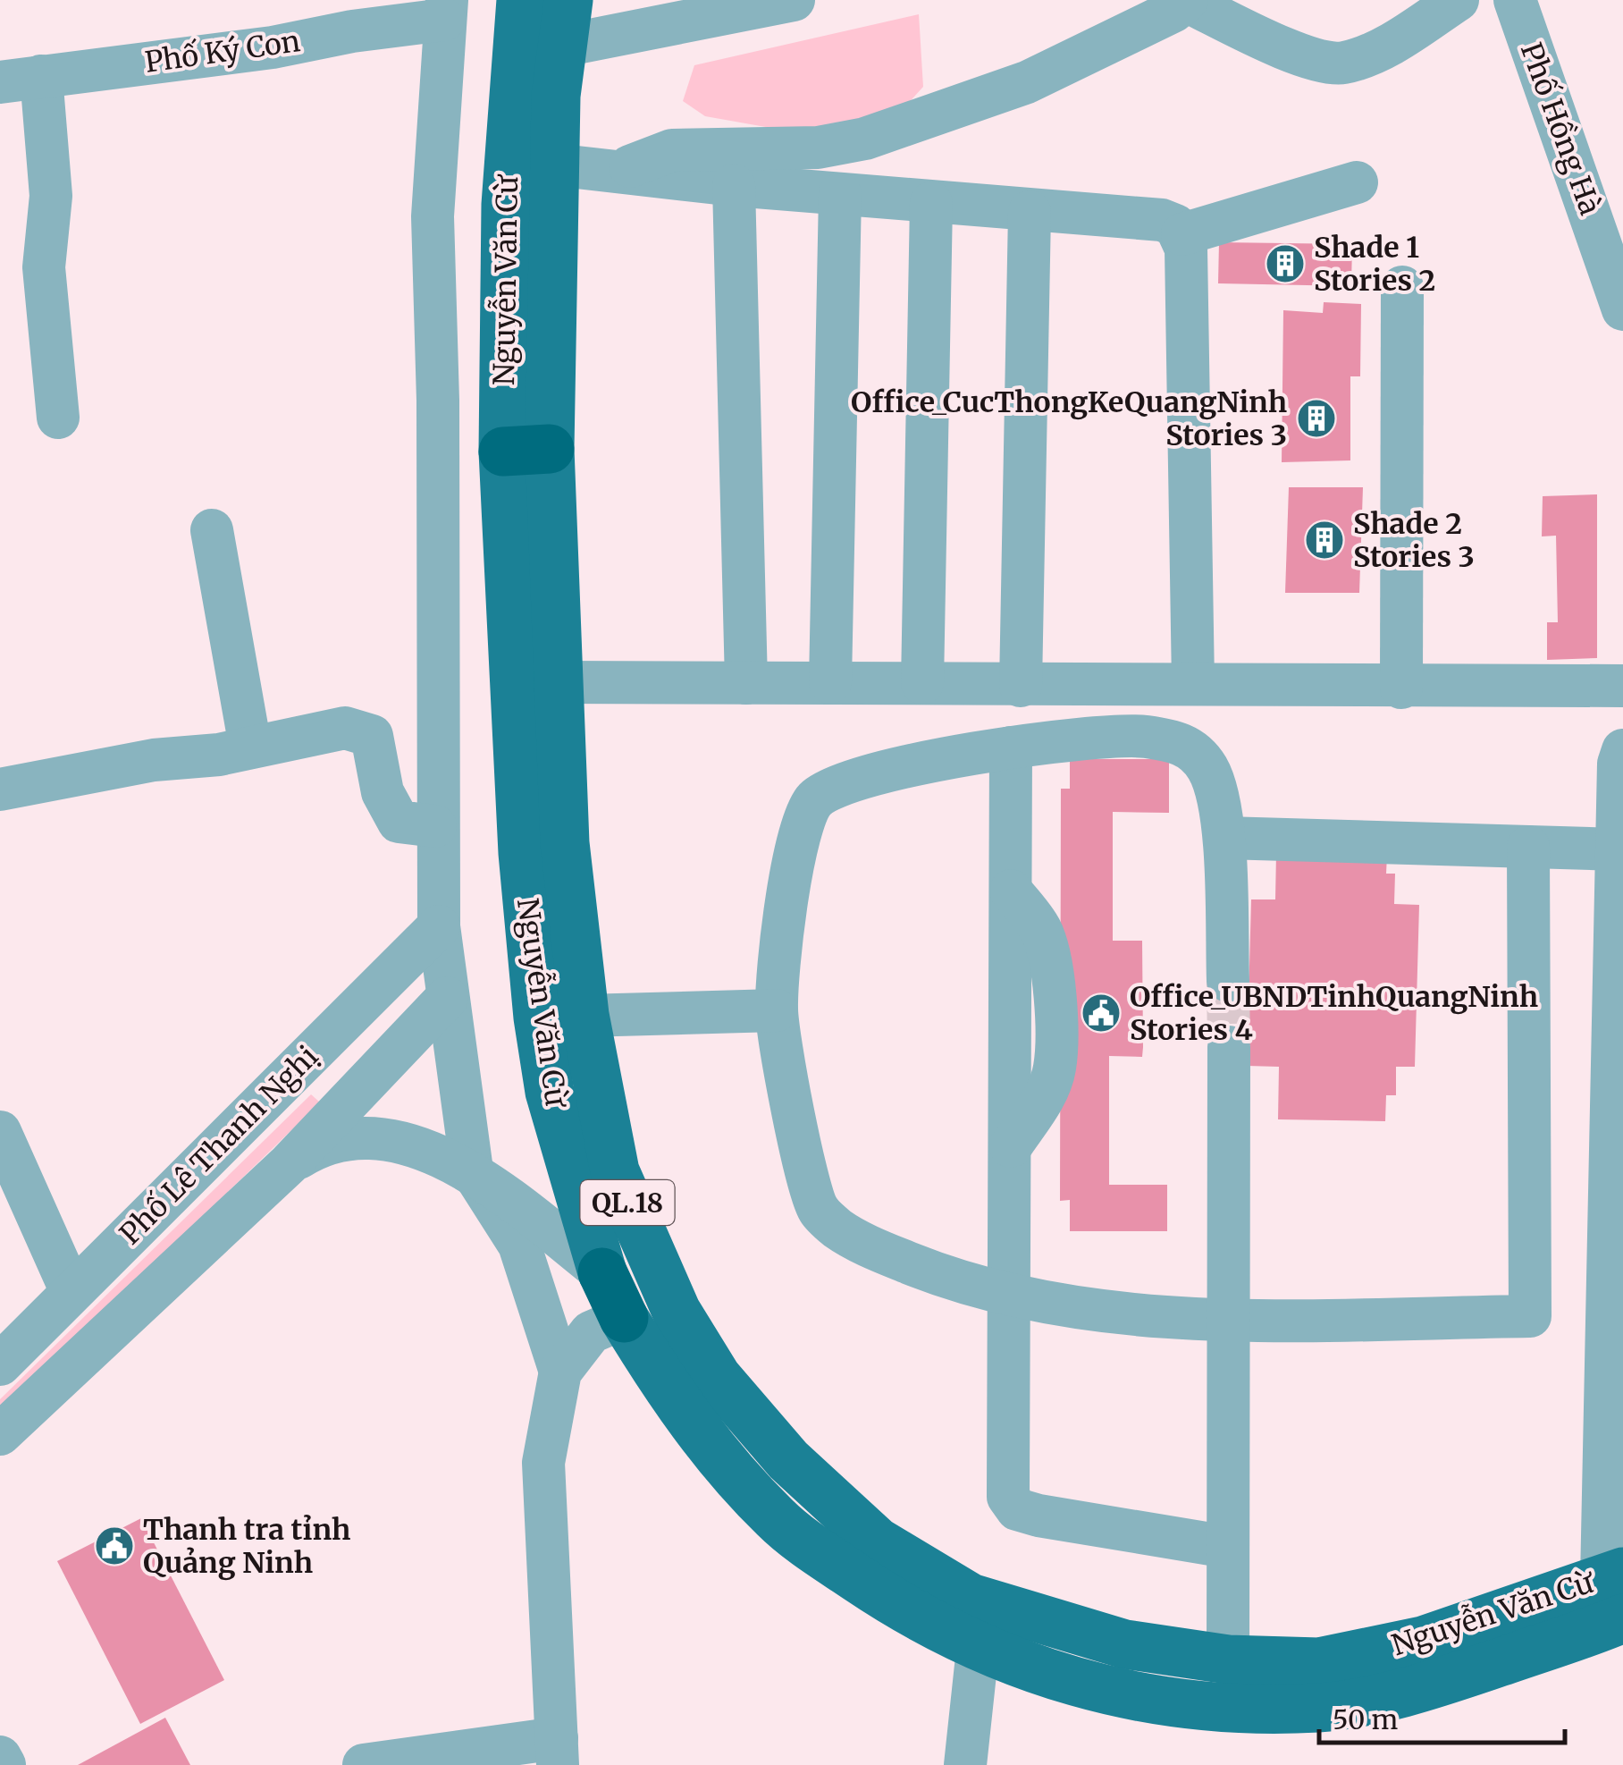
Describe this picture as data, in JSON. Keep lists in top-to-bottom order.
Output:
{
  "streets": {
    "highway": ["Nguyễn Văn Cừ", "QL.18"],
    "street": ["Phố Ký Con", "Phố Hồng Hà", "Phố Lê Thanh Nghị"]
  },
  "crossings": [
    ["Nguyễn Văn Cừ", "Phố Lê Thanh Nghị"]
  ],
  "places": {
    "building": ["Shade 1 Stories 2", "Office_CucThongKeQuangNinh Stories 3", "Shade 2 Stories 3"],
    "public building": ["Office_UBNDTinhQuangNinh Stories 4", "Thanh tra tỉnh Quảng Ninh"]
  },
  "scale_bar": "50 m"
}
